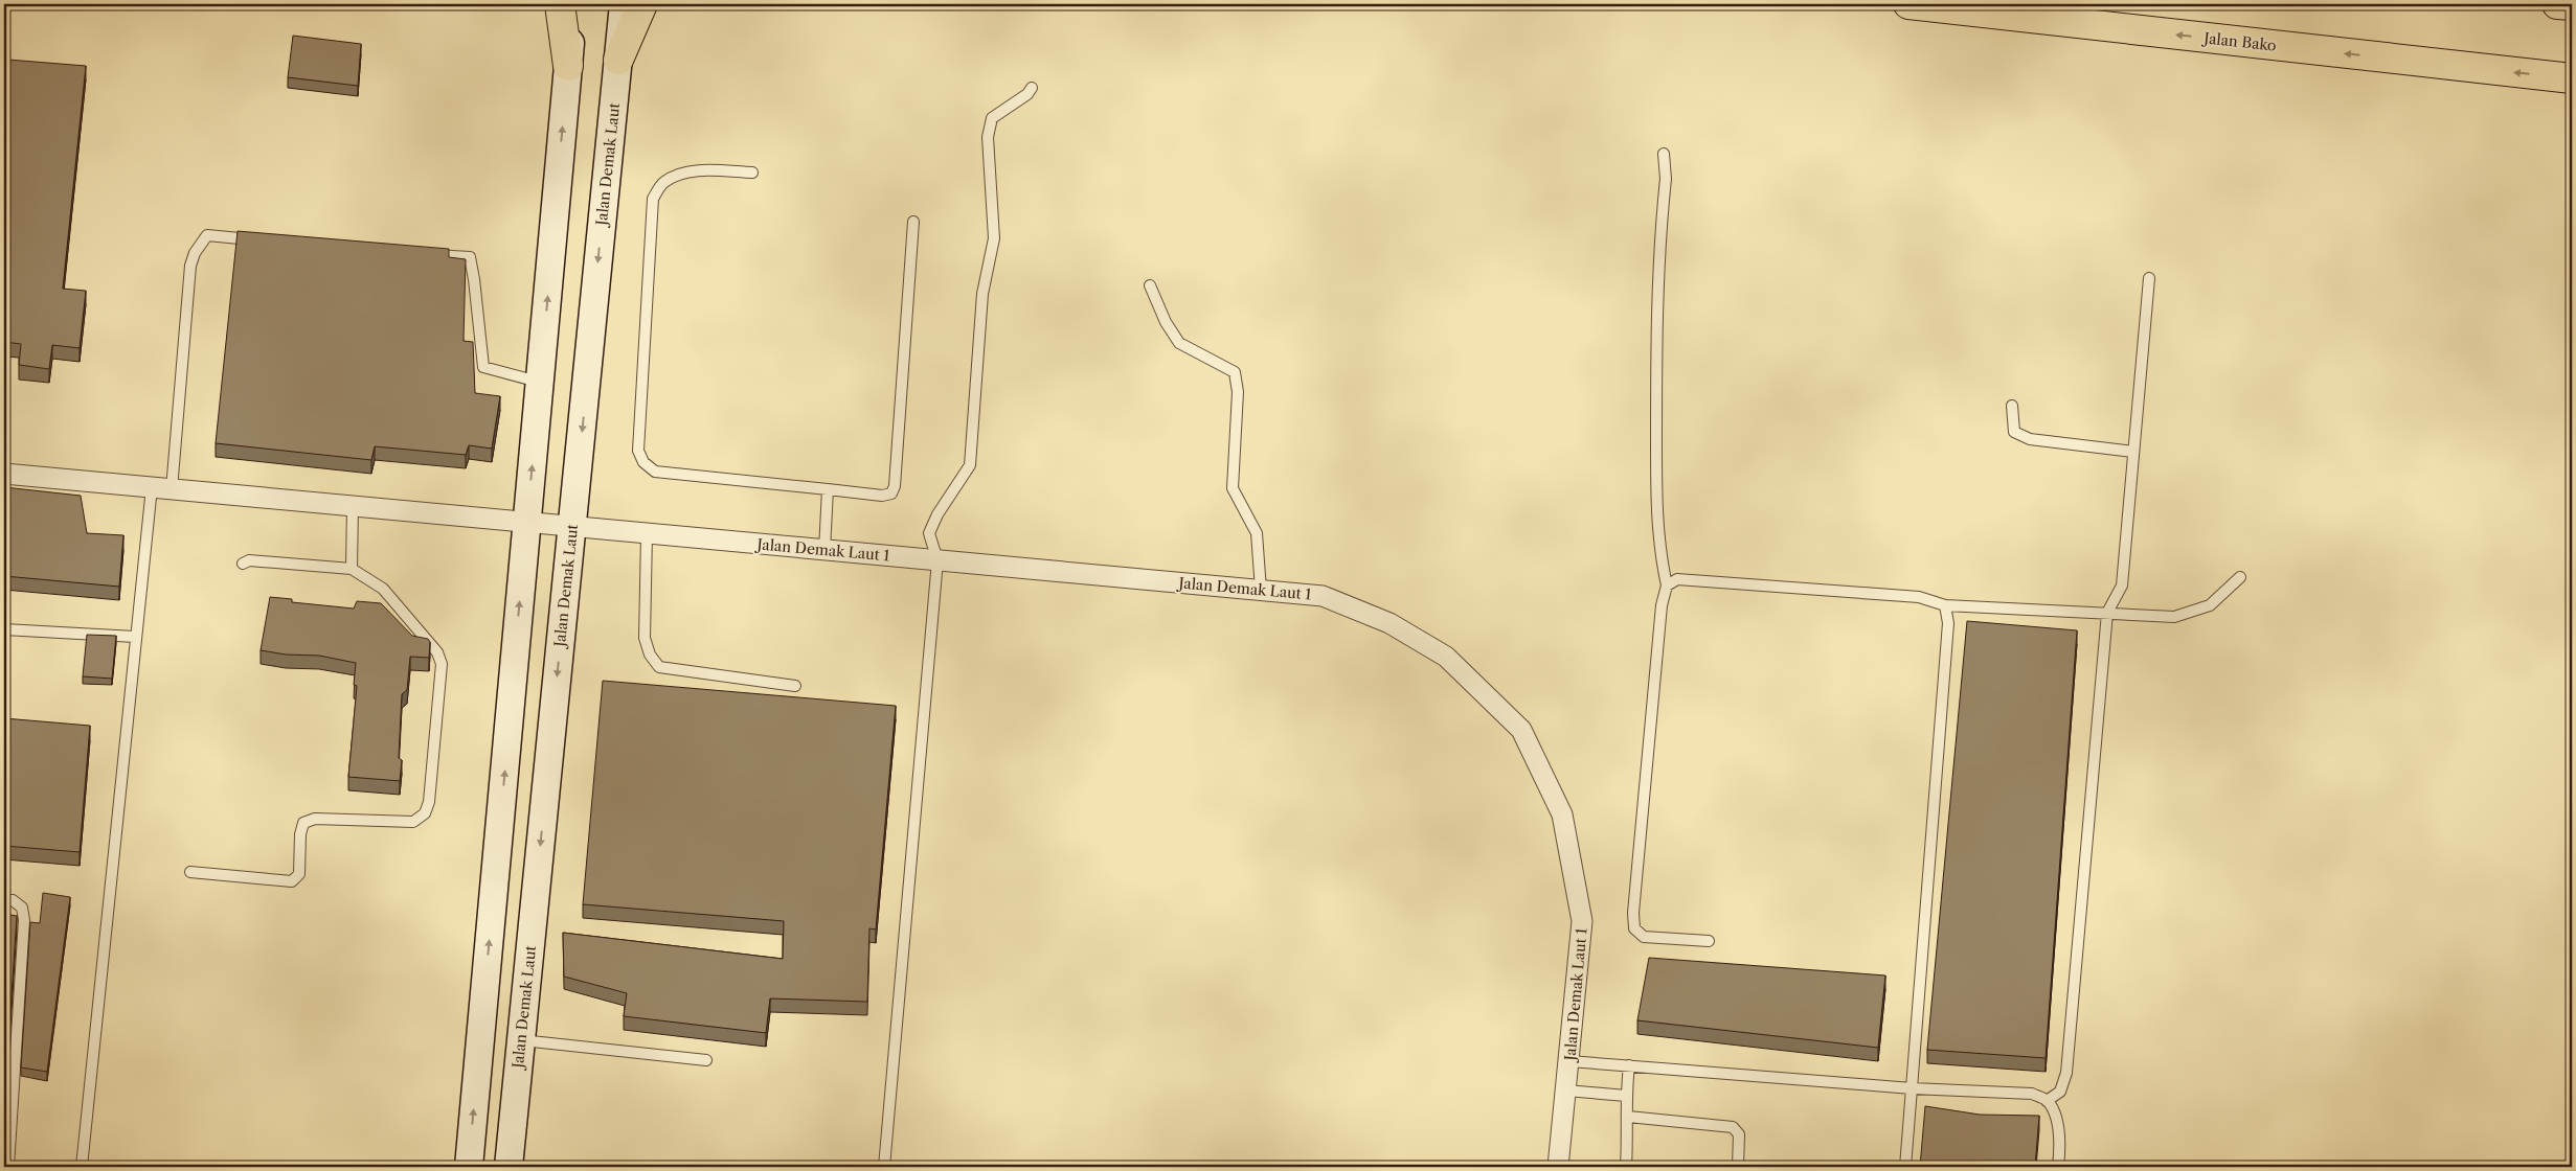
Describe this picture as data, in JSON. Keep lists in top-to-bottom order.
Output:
{
  "streets": {
    "main road": ["Jalan Bako", "Jalan Demak Laut"],
    "street": ["Jalan Demak Laut 1"]
  },
  "crossings": [
    ["Jalan Demak Laut", "Jalan Demak Laut 1"]
  ],
  "one_way": ["Jalan Bako"]
}
